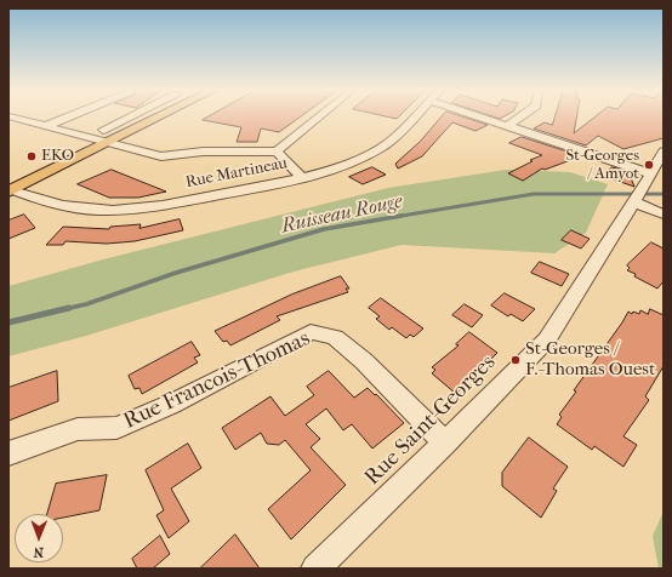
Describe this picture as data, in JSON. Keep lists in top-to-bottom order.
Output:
{
  "streets": {
    "street": ["Rue Martineau", "Rue Francois-Thomas", "Rue Saint-Georges"]
  },
  "crossings": [
    ["Rue Francois-Thomas", "Rue Saint-Georges"]
  ],
  "water": ["Ruisseau Rouge"],
  "places": ["EKO", "St-Georges / Amyot", "St-Georges / F.-Thomas Ouest"],
  "north": "bottom"
}
